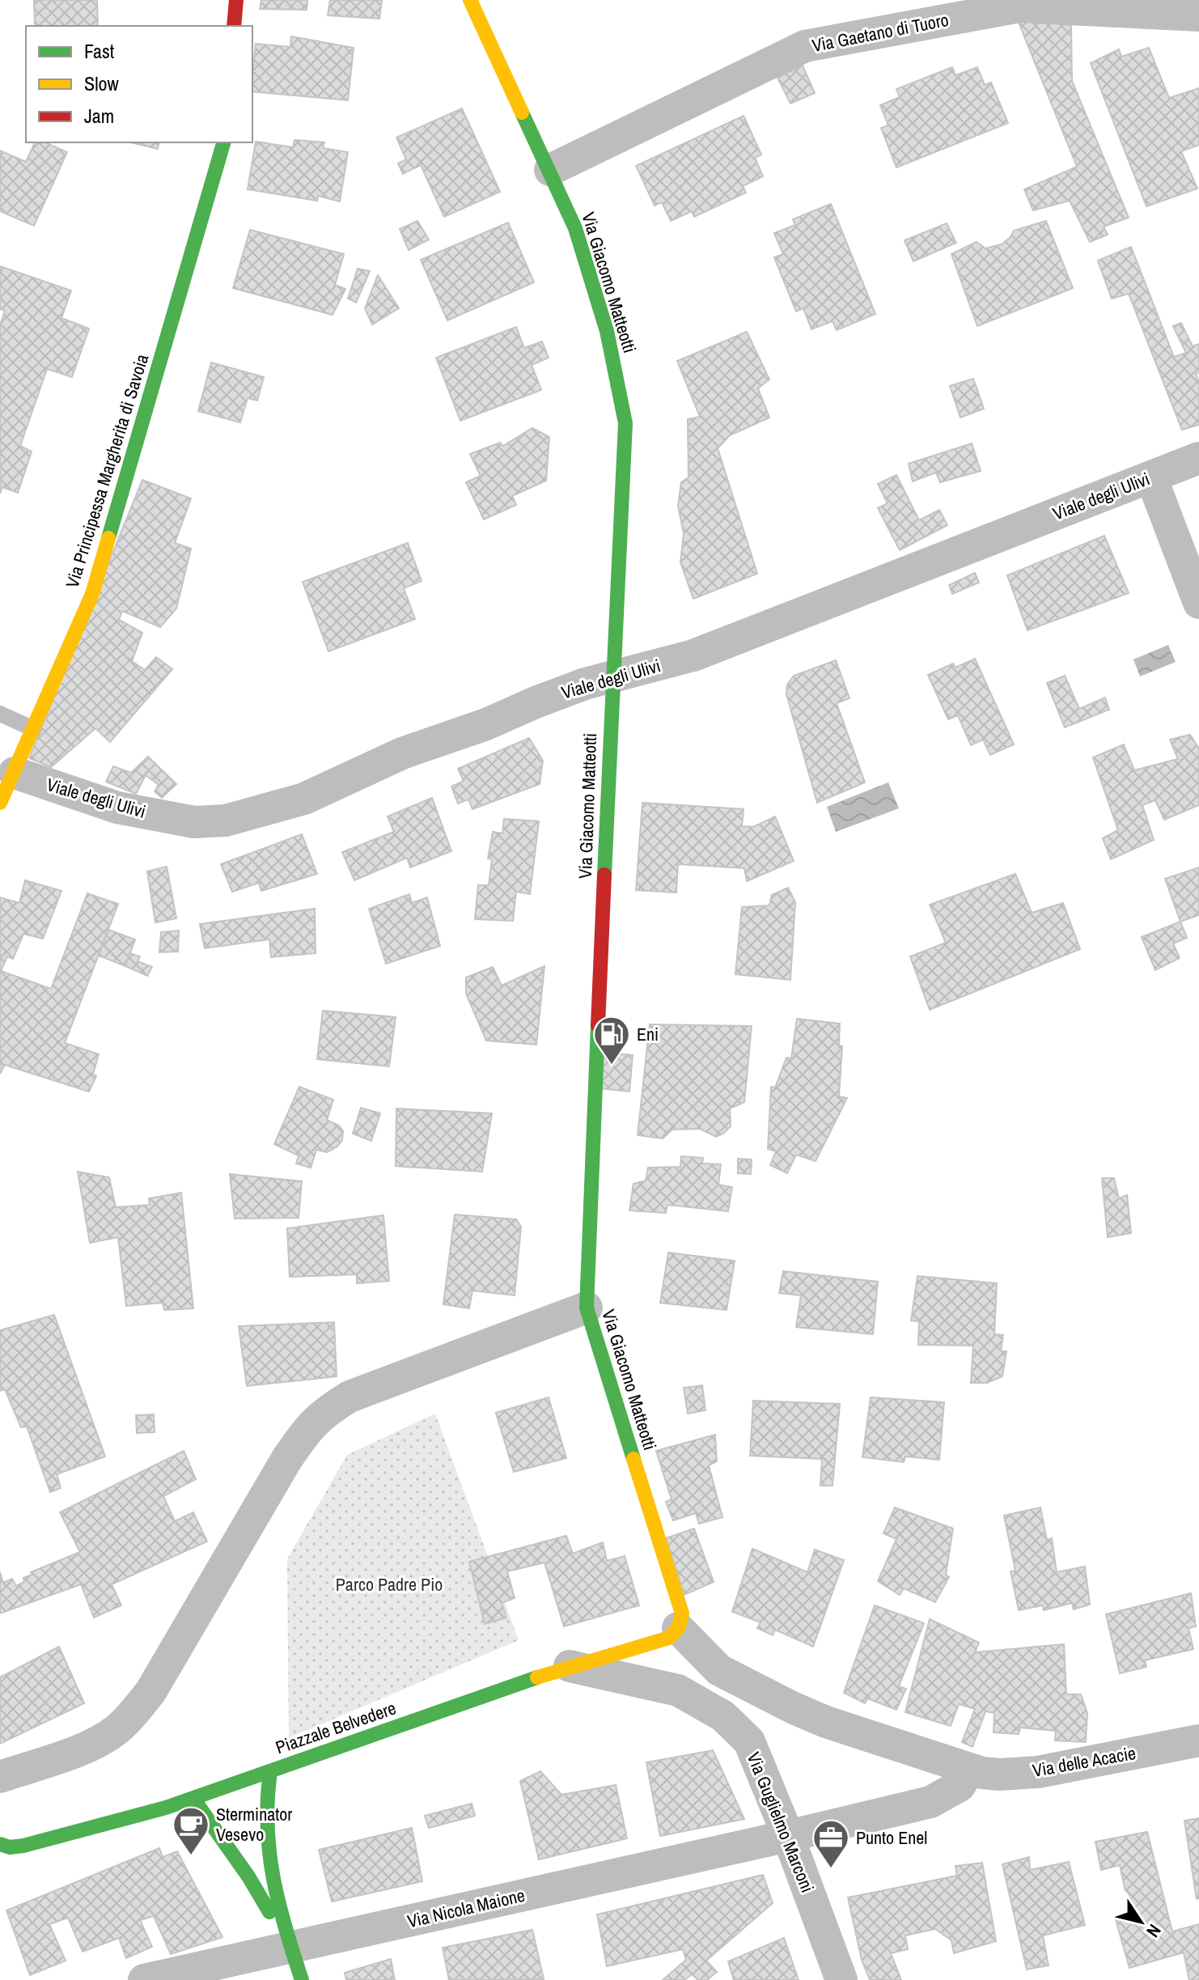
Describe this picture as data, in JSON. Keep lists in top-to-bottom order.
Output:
{
  "streets": {
    "street": [
      "Via Gaetano di Tuoro",
      "Via Giacomo Matteotti",
      "Via Principessa Margherita di Savoia",
      "Viale degli Ulivi",
      "Piazzale Belvedere",
      "Via delle Acacie",
      "Via Guglielmo Marconi",
      "Via Nicola Maione"
    ]
  },
  "crossings": [
    ["Via Gaetano di Tuoro", "Via Giacomo Matteotti"],
    ["Via Giacomo Matteotti", "Viale degli Ulivi"],
    ["Via Giacomo Matteotti", "Piazzale Belvedere"],
    ["Via Giacomo Matteotti", "Via delle Acacie"],
    ["Via Principessa Margherita di Savoia", "Viale degli Ulivi"],
    ["Piazzale Belvedere", "Via delle Acacie"],
    ["Piazzale Belvedere", "Via Guglielmo Marconi"],
    ["Via Guglielmo Marconi", "Via Nicola Maione"]
  ],
  "parks": ["Parco Padre Pio"],
  "places": {
    "fuel station": ["Eni"],
    "cafe": ["Sterminator Vesevo"],
    "office": ["Punto Enel"]
  },
  "legend": ["Fast", "Slow", "Jam"],
  "north": "bottom right"
}
